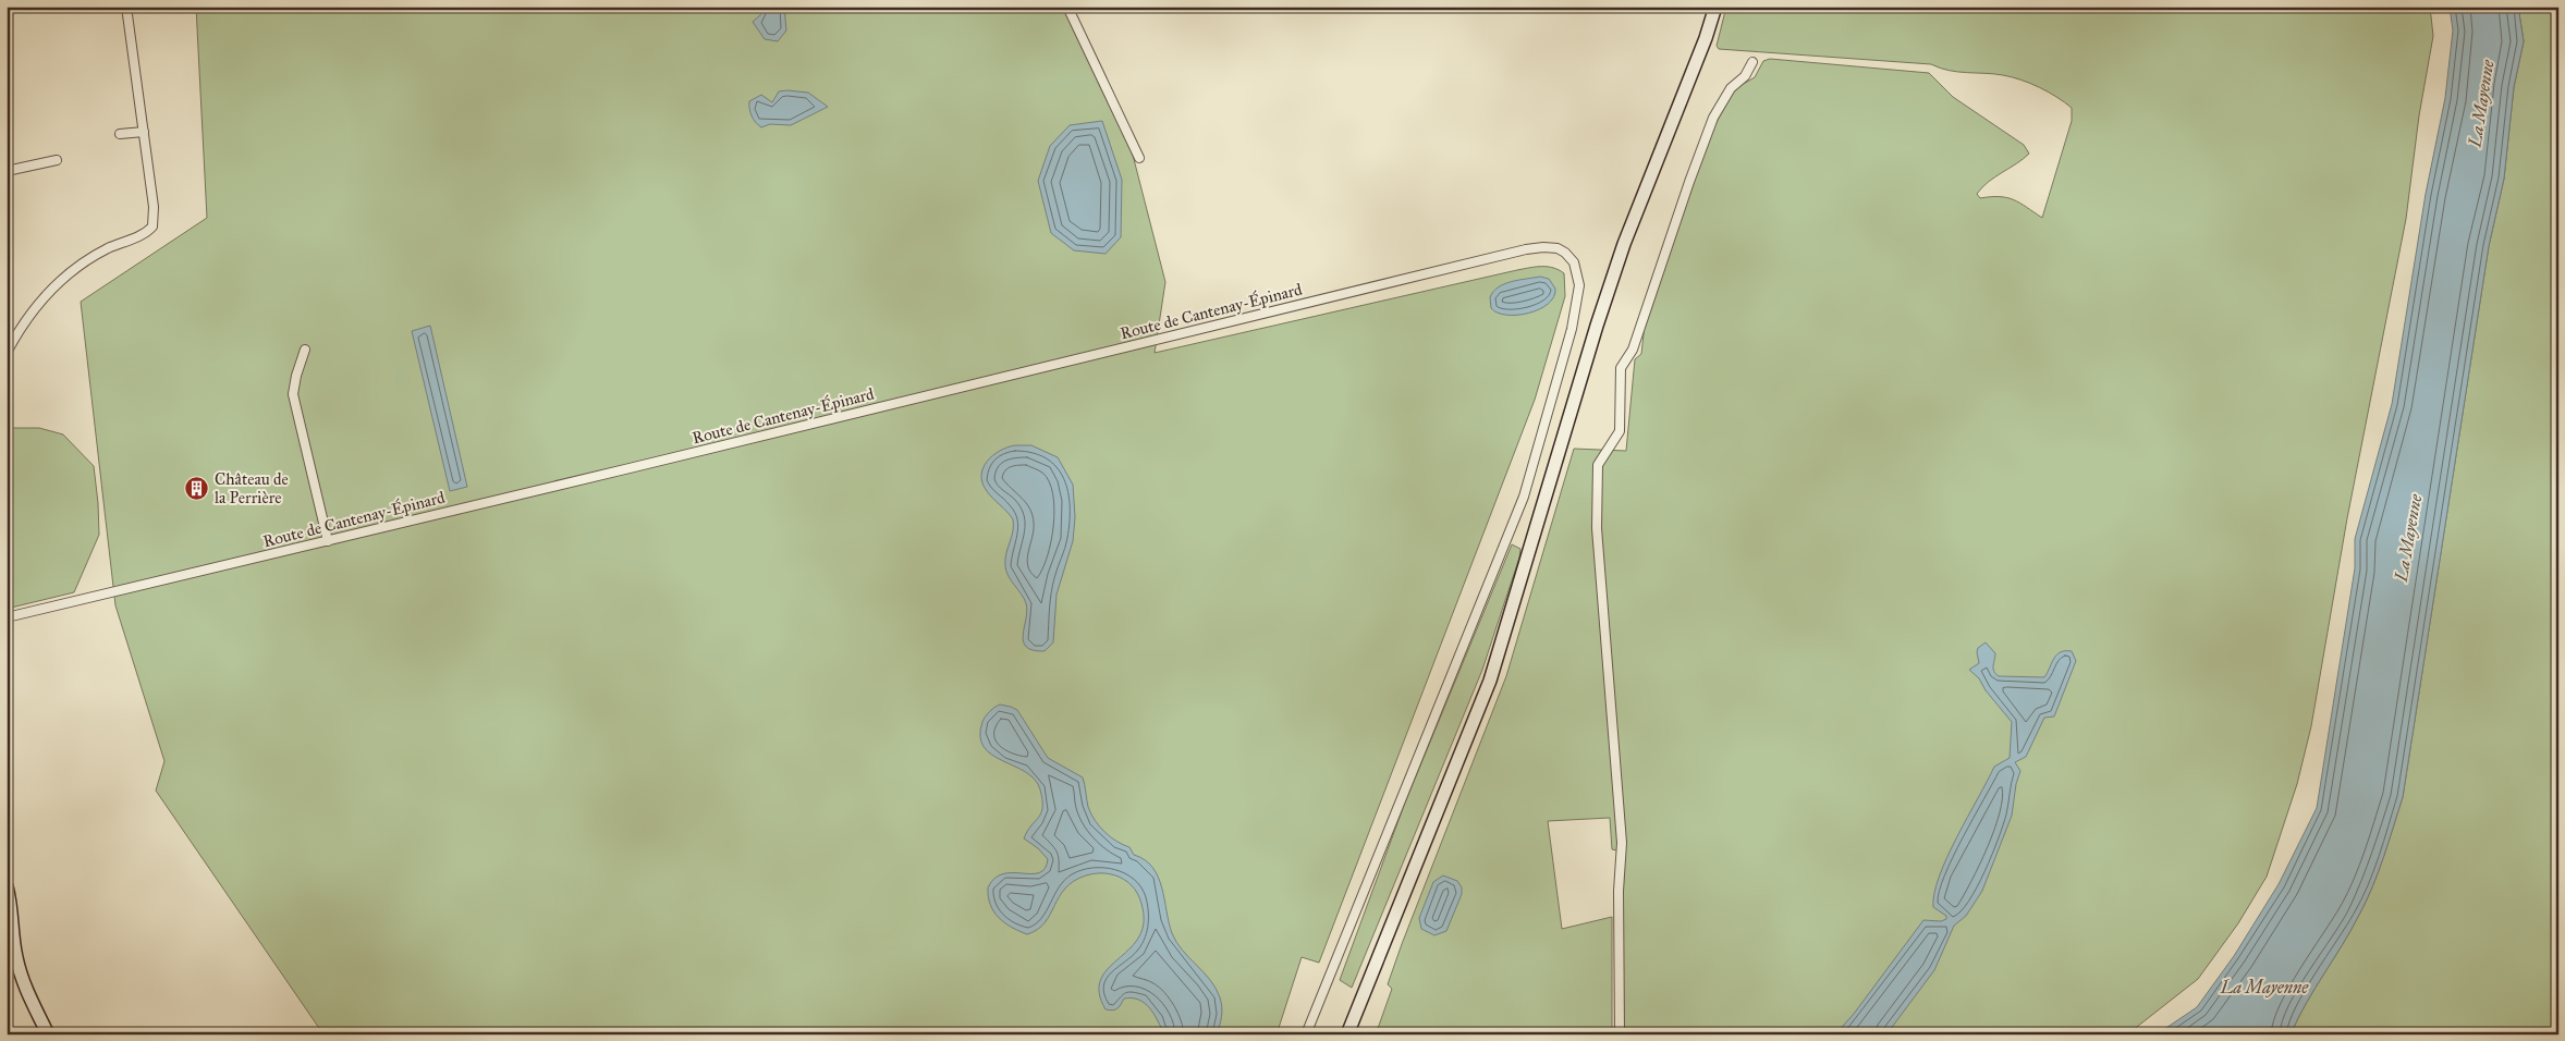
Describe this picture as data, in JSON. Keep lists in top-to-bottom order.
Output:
{
  "streets": {
    "street": ["Route de Cantenay-Épinard"]
  },
  "water": ["La Mayenne"],
  "places": {
    "building": ["Château de la Perrière"]
  }
}
